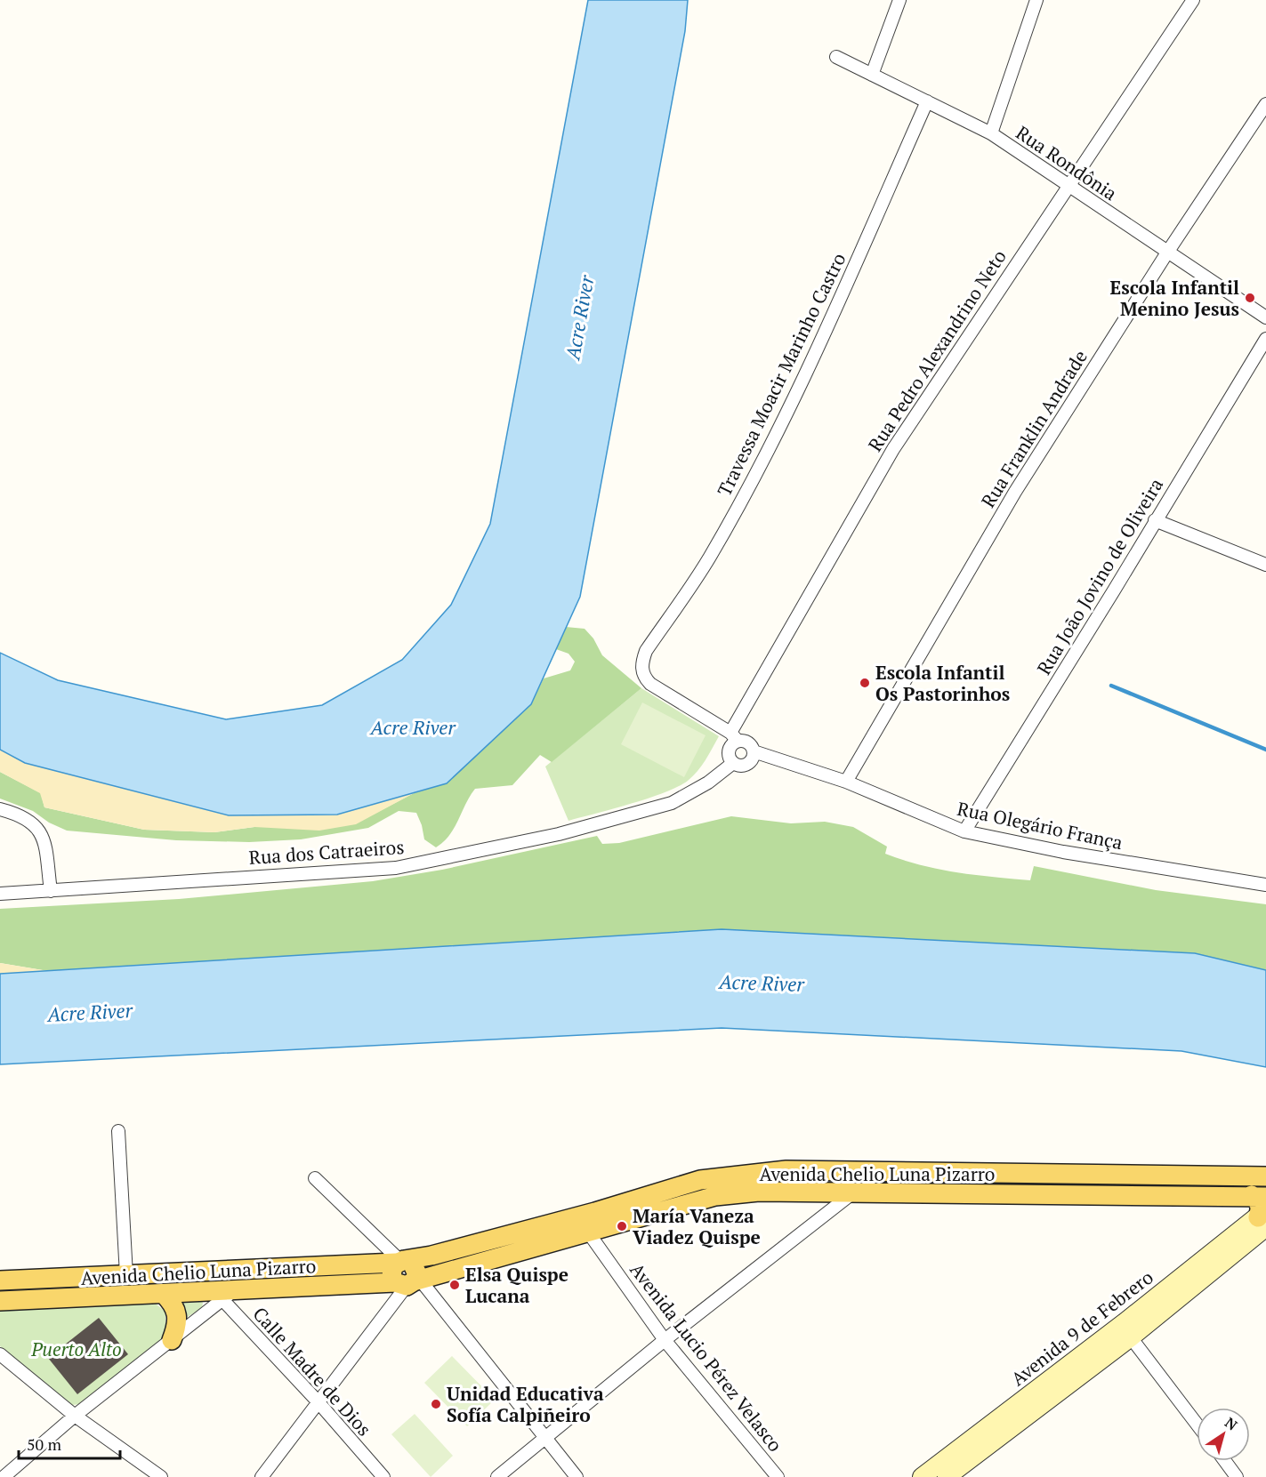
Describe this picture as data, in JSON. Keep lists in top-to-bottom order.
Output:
{
  "streets": {
    "main road": ["Avenida Chelio Luna Pizarro"],
    "street": [
      "Rua Rondônia",
      "Rua Pedro Alexandrino Neto",
      "Travessa Moacir Marinho Castro",
      "Rua Franklin Andrade",
      "Rua João Jovino de Oliveira",
      "Rua Olegário França",
      "Rua dos Catraeiros",
      "Avenida 9 de Febrero",
      "Avenida Lucio Pérez Velasco",
      "Calle Madre de Dios"
    ]
  },
  "crossings": [
    ["Rua Rondônia", "Rua Pedro Alexandrino Neto"],
    ["Rua Rondônia", "Travessa Moacir Marinho Castro"],
    ["Rua Rondônia", "Rua Franklin Andrade"],
    ["Rua Pedro Alexandrino Neto", "Travessa Moacir Marinho Castro"],
    ["Rua Pedro Alexandrino Neto", "Rua Olegário França"],
    ["Rua Pedro Alexandrino Neto", "Rua dos Catraeiros"],
    ["Travessa Moacir Marinho Castro", "Rua Olegário França"],
    ["Travessa Moacir Marinho Castro", "Rua dos Catraeiros"],
    ["Rua Franklin Andrade", "Rua Olegário França"],
    ["Rua João Jovino de Oliveira", "Rua Olegário França"],
    ["Rua Olegário França", "Rua dos Catraeiros"],
    ["Avenida Chelio Luna Pizarro", "Avenida Lucio Pérez Velasco"],
    ["Avenida Chelio Luna Pizarro", "Calle Madre de Dios"]
  ],
  "water": ["Acre River"],
  "parks": ["Puerto Alto"],
  "places": [
    "Escola Infantil Menino Jesus",
    "Escola Infantil Os Pastorinhos",
    "María Vaneza Viadez Quispe",
    "Elsa Quispe Lucana",
    "Unidad Educativa Sofía Calpiñeiro"
  ],
  "scale_bar": "50 m",
  "north": "top right"
}
